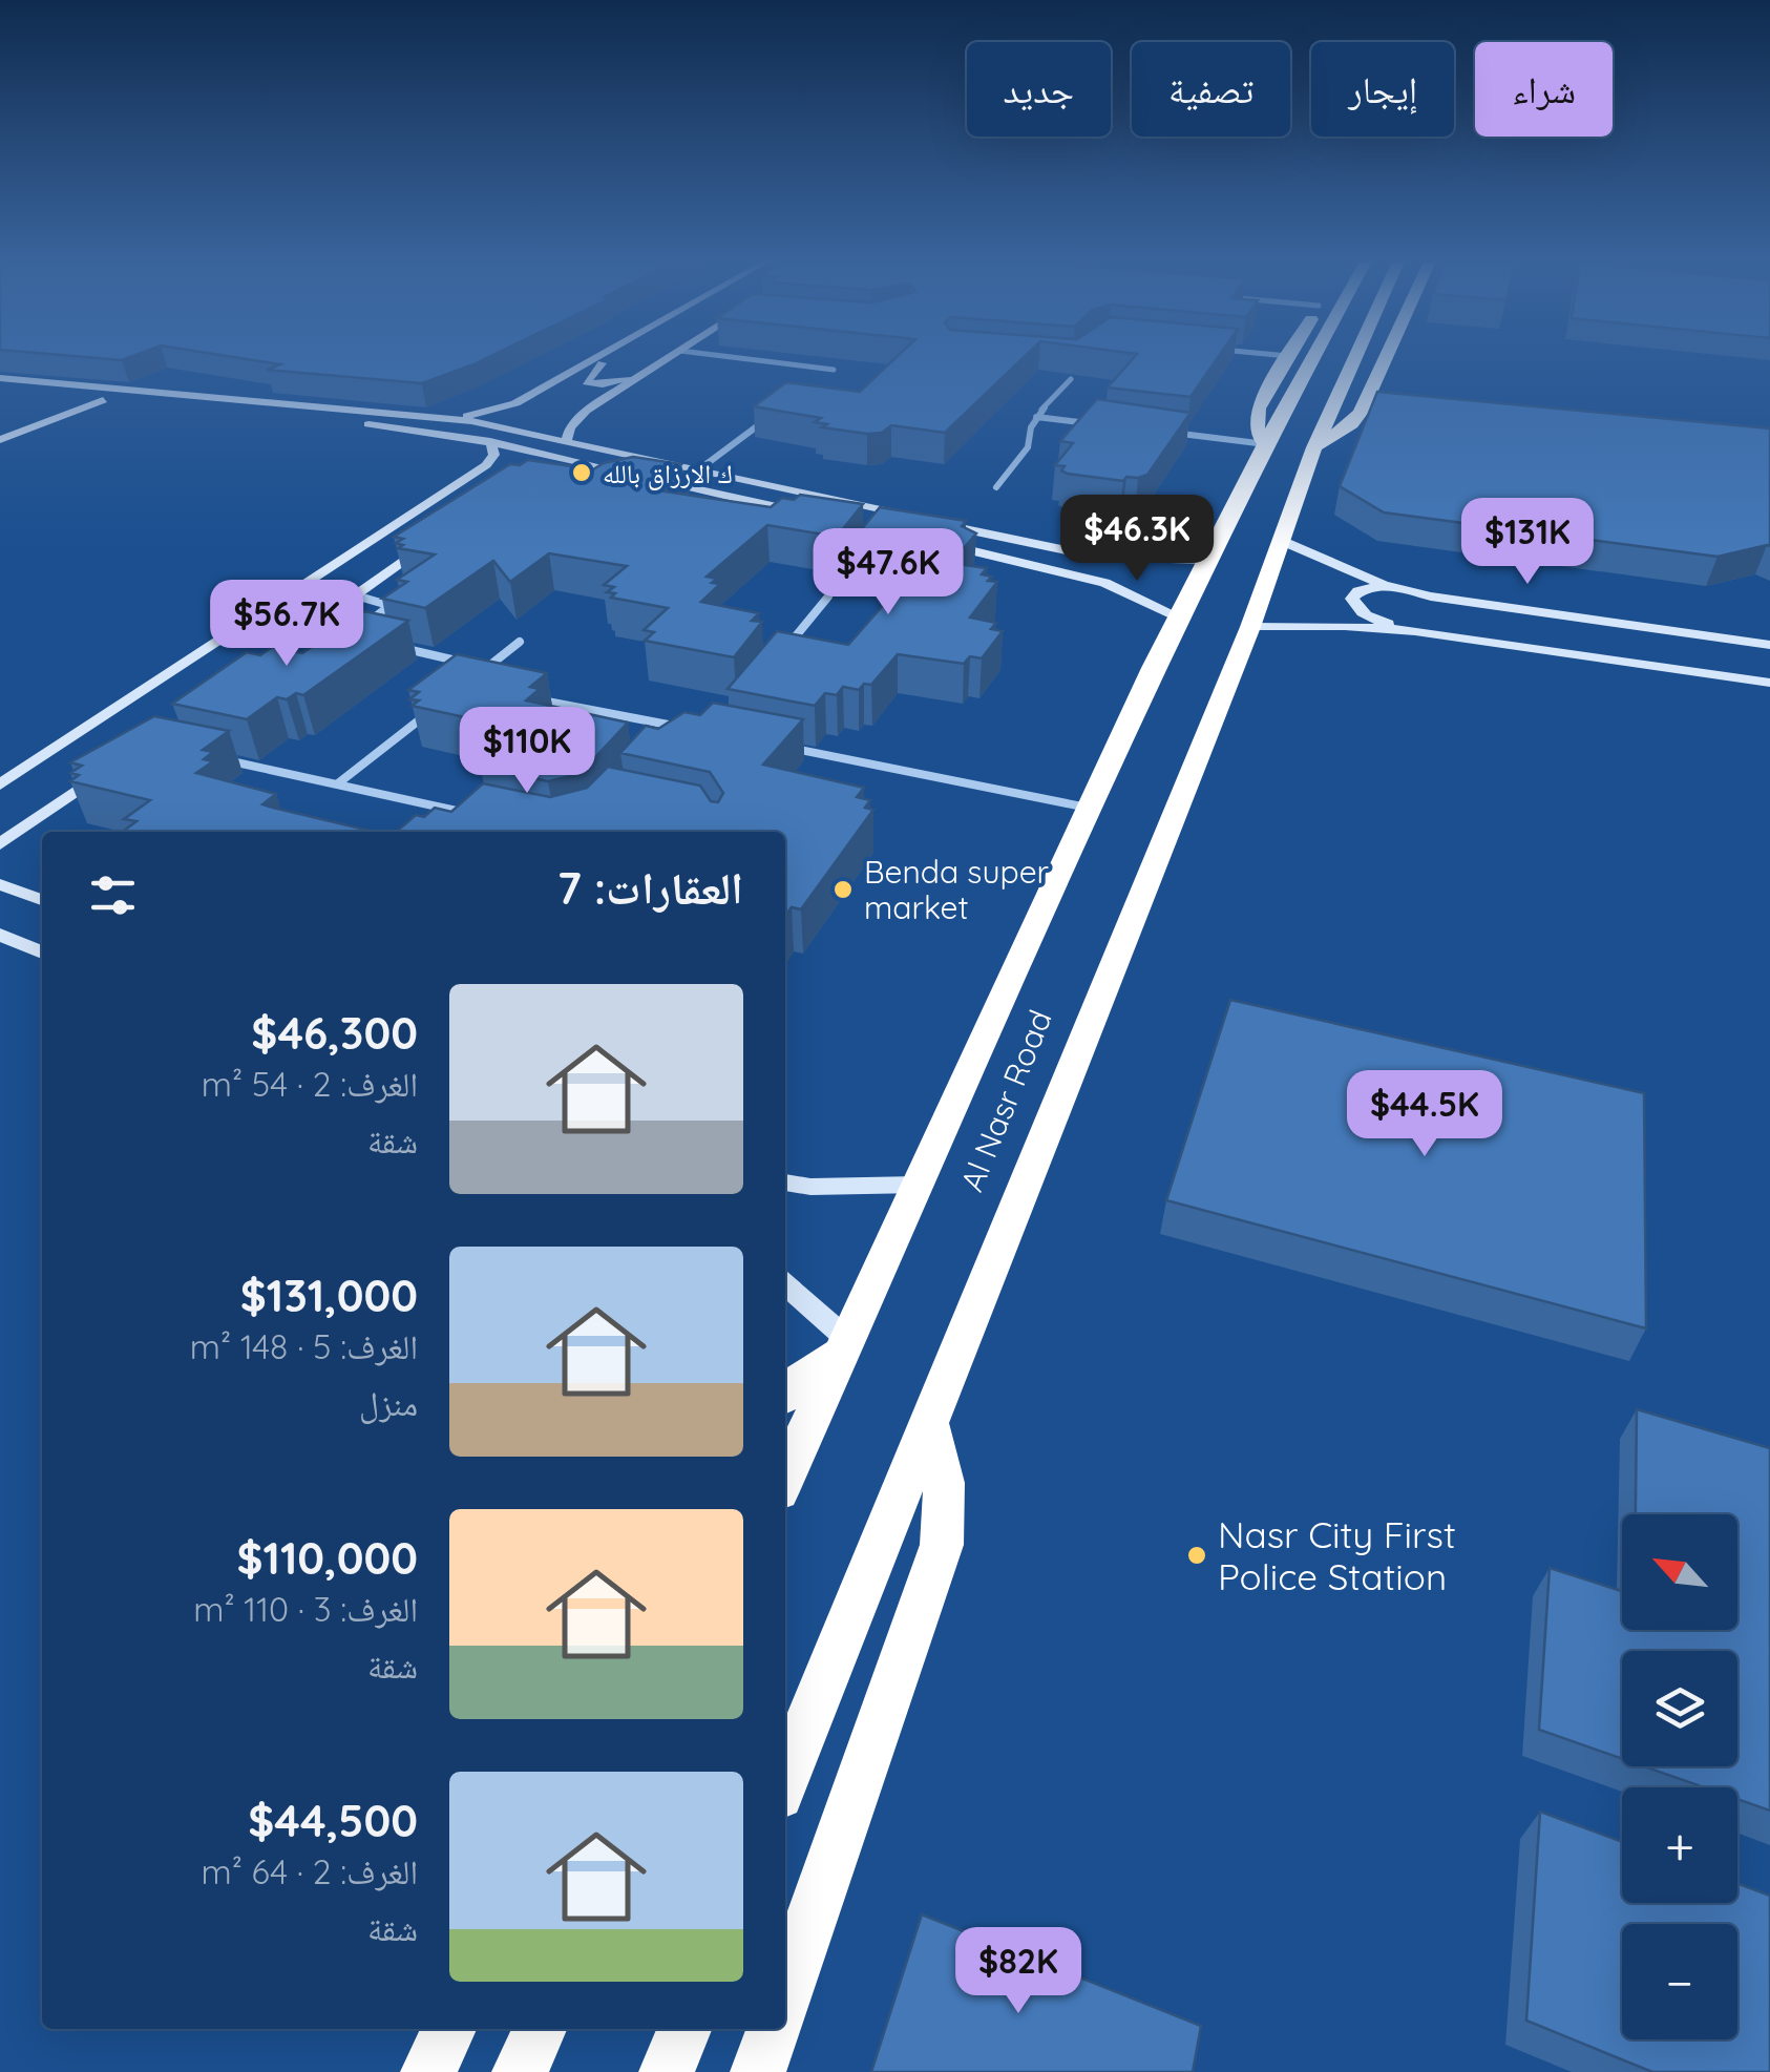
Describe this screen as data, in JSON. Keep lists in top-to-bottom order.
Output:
{
  "streets": {
    "highway": ["Al Nasr Road"]
  },
  "places": ["ك الارزاق بالله", "Benda super market", "Nasr City First Police Station"],
  "north": "top left",
  "page": {
    "chip": [
      "شراء",
      "إيجار",
      "تصفية",
      "جديد"
    ],
    "price": [
      "$46.3K",
      "$131K",
      "$47.6K",
      "$56.7K",
      "$110K",
      "$44.5K",
      "$82K"
    ],
    "heading": "العقارات: 7",
    "list": [
      {
        "name": "$46,300",
        "note": "الغرف: 2 · 54 m² · شقة"
      },
      {
        "name": "$131,000",
        "note": "الغرف: 5 · 148 m² · منزل"
      },
      {
        "name": "$110,000",
        "note": "الغرف: 3 · 110 m² · شقة"
      },
      {
        "name": "$44,500",
        "note": "الغرف: 2 · 64 m² · شقة"
      }
    ],
    "map_buttons": ["+", "−"]
  }
}
